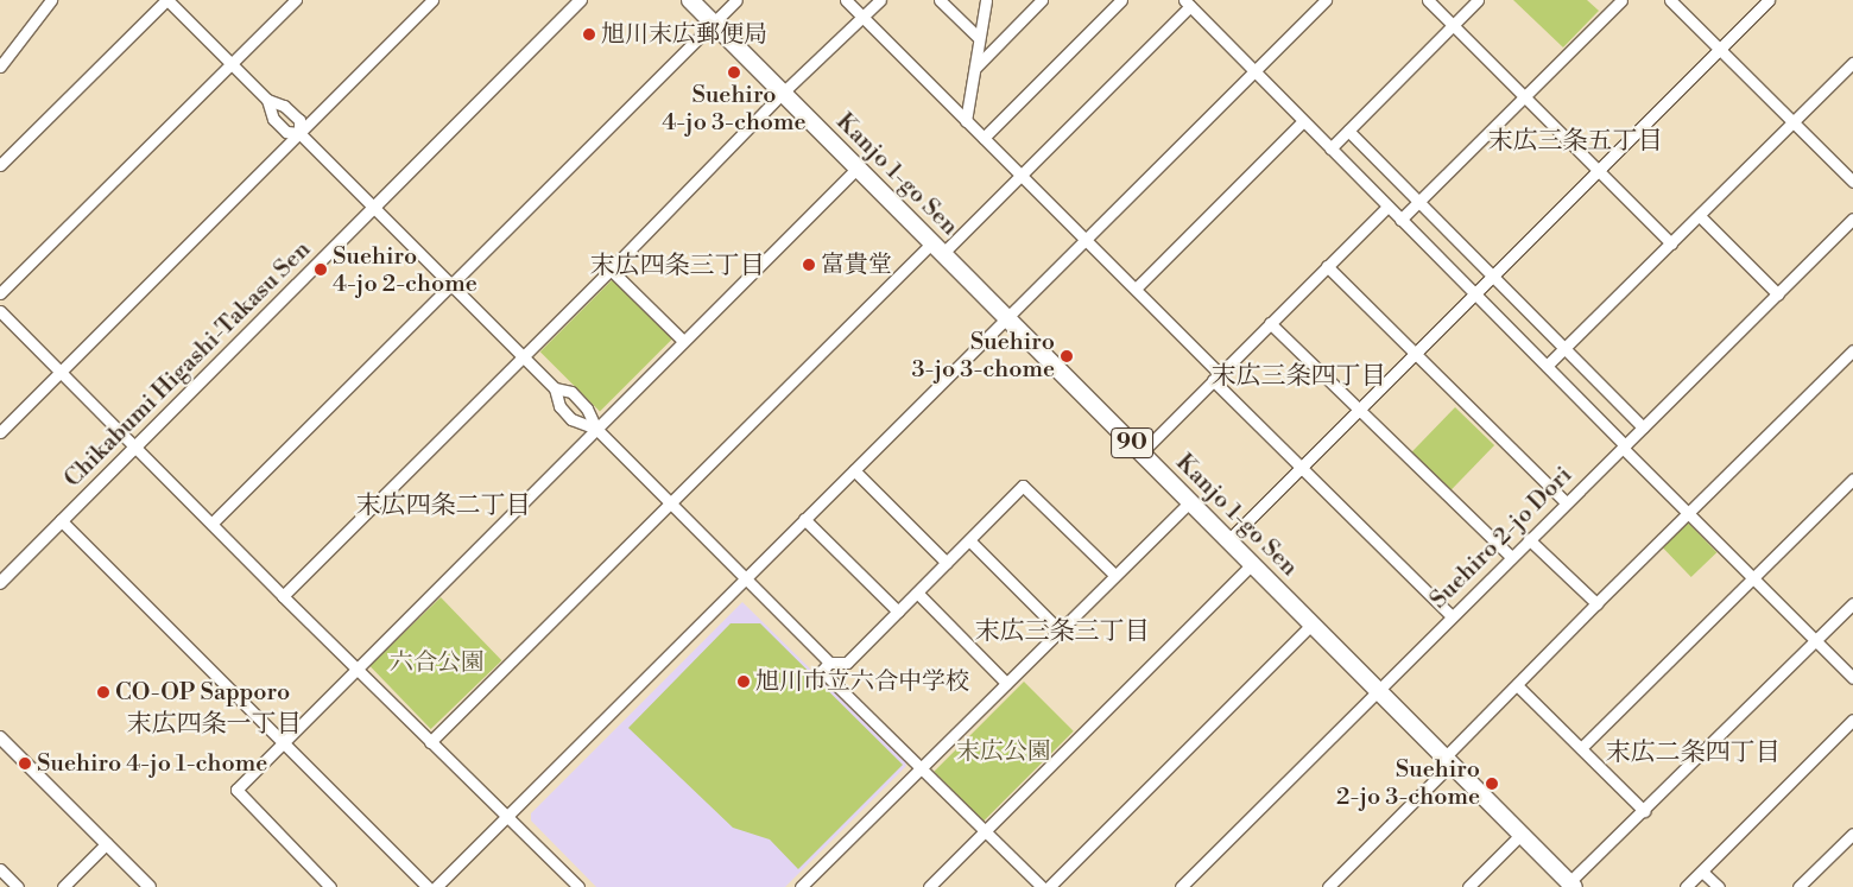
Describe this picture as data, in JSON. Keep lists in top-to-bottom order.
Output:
{
  "streets": {
    "main road": ["Kanjo 1-go Sen", "90"],
    "street": ["Chikabumi Higashi-Takasu Sen", "Suehiro 2-jo Dori"]
  },
  "crossings": [
    ["Kanjo 1-go Sen", "Suehiro 2-jo Dori"]
  ],
  "districts": [
    "末広三条五丁目",
    "末広四条三丁目",
    "末広三条四丁目",
    "末広四条二丁目",
    "末広三条三丁目",
    "末広四条一丁目",
    "末広二条四丁目"
  ],
  "parks": ["六合公園", "末広公園"],
  "places": [
    "旭川末広郵便局",
    "Suehiro 4-jo 3-chome",
    "富貴堂",
    "Suehiro 4-jo 2-chome",
    "Suehiro 3-jo 3-chome",
    "旭川市立六合中学校",
    "CO-OP Sapporo",
    "Suehiro 4-jo 1-chome",
    "Suehiro 2-jo 3-chome"
  ]
}
